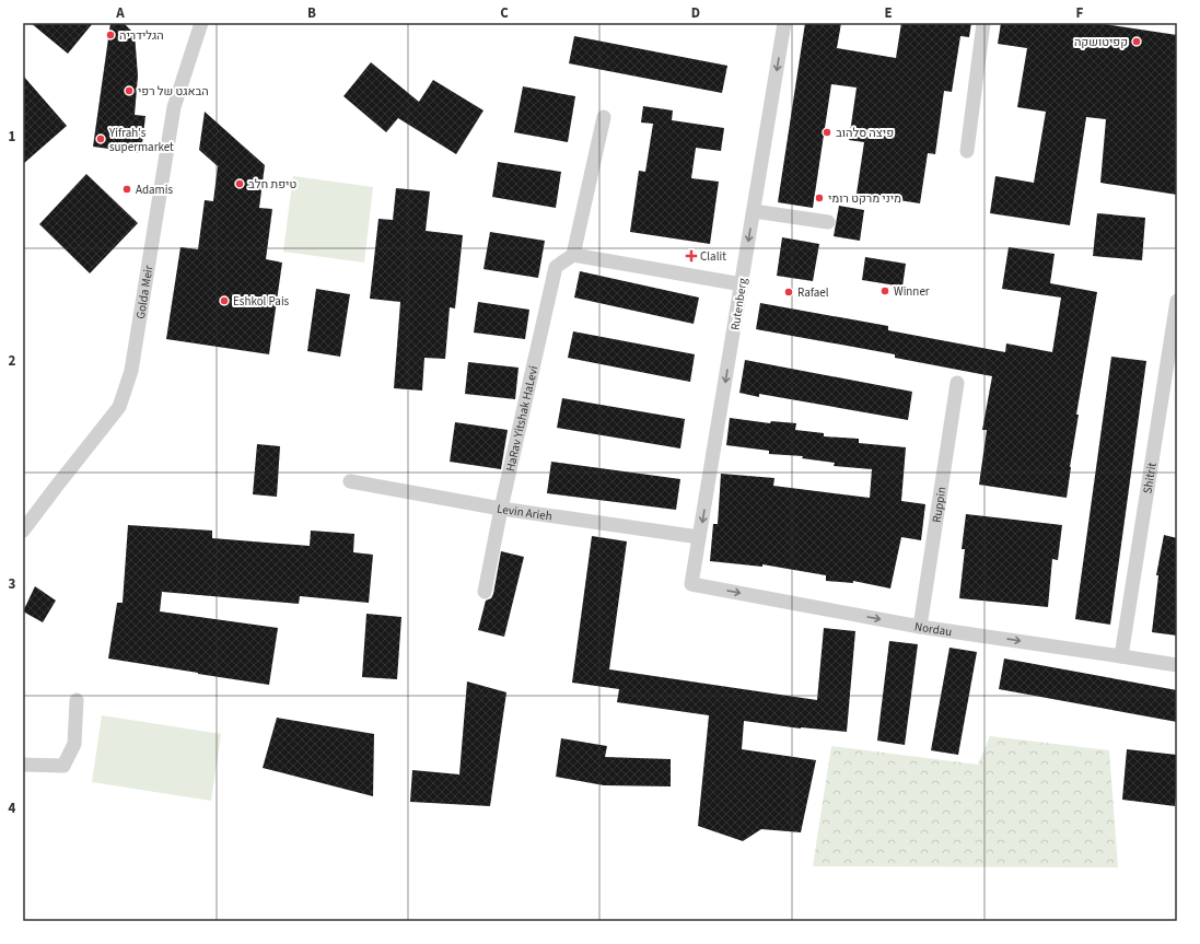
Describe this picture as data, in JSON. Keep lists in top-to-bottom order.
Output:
{
  "streets": {
    "street": [
      "Golda Meir",
      "Rutenberg",
      "HaRav Yitshak HaLevi",
      "Shitrit",
      "Ruppin",
      "Levin Arieh",
      "Nordau"
    ]
  },
  "crossings": [
    ["Rutenberg", "Levin Arieh"],
    ["Rutenberg", "Nordau"],
    ["HaRav Yitshak HaLevi", "Levin Arieh"],
    ["Shitrit", "Nordau"],
    ["Ruppin", "Nordau"]
  ],
  "one_way": ["Rutenberg", "Nordau"],
  "places": {
    "other": [
      "הגלידריה",
      "קפיטושקה",
      "הבאגט של רפי",
      "פיצה סלהוב",
      "Yifrah's supermarket",
      "טיפת חלב",
      "Adamis",
      "מיני מרקט רומי",
      "Winner",
      "Rafael",
      "Eshkol Pais"
    ],
    "health": ["Clalit"]
  },
  "grid": {
    "columns": [
      "A",
      "B",
      "C",
      "D",
      "E",
      "F"
    ],
    "rows": [
      "1",
      "2",
      "3",
      "4"
    ]
  }
}
